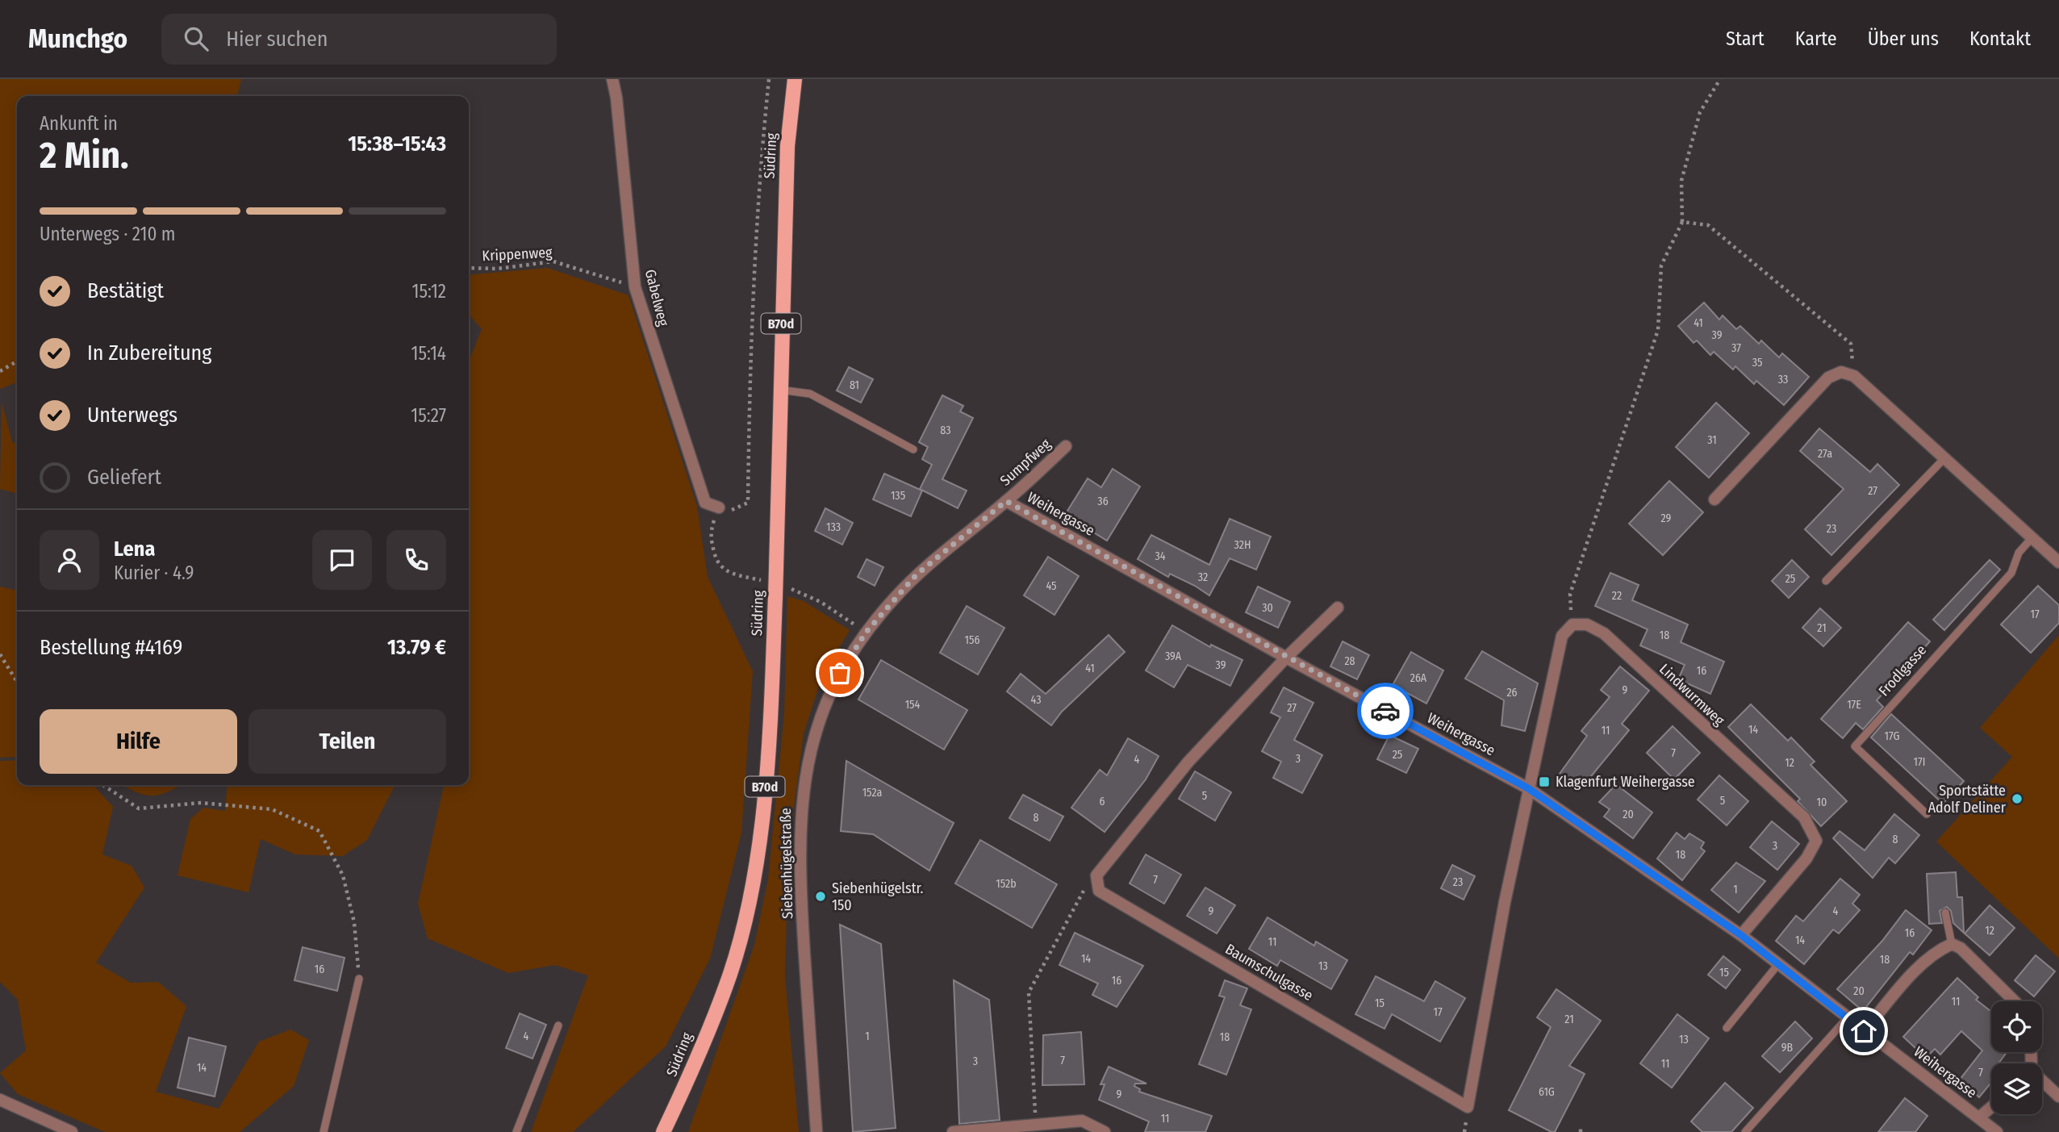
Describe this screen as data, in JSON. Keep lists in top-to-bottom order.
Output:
{
  "streets": {
    "main road": ["Südring", "B70d"],
    "street": [
      "Gabelweg",
      "Sumpfweg",
      "Weihergasse",
      "Lindwurmweg",
      "Siebenhügelstraße",
      "Baumschulgasse"
    ],
    "lane": ["Frodlgasse"],
    "path": ["Krippenweg"]
  },
  "crossings": [
    ["Krippenweg", "Gabelweg"],
    ["Sumpfweg", "Weihergasse"],
    ["Sumpfweg", "Siebenhügelstraße"],
    ["Weihergasse", "Lindwurmweg"],
    ["Weihergasse", "Siebenhügelstraße"],
    ["Weihergasse", "Baumschulgasse"]
  ],
  "places": {
    "transit": ["Klagenfurt Weihergasse"],
    "other": ["Sportstätte Adolf Deliner", "Siebenhügelstr. 150"]
  },
  "house_numbers": [
    "41",
    "39",
    "37",
    "35",
    "33",
    "81",
    "83",
    "31",
    "27a",
    "27",
    "135",
    "36",
    "29",
    "133",
    "23",
    "32H",
    "34",
    "32",
    "25",
    "45",
    "22",
    "30",
    "17",
    "21",
    "18",
    "156",
    "39A",
    "28",
    "39",
    "41",
    "16",
    "26A",
    "9",
    "26",
    "43",
    "154",
    "17E",
    "27",
    "14",
    "11",
    "17G",
    "7",
    "25",
    "3",
    "4",
    "17I",
    "12",
    "152a",
    "5",
    "5",
    "6",
    "10",
    "20",
    "8",
    "8",
    "3",
    "18",
    "7",
    "23",
    "152b",
    "1",
    "9",
    "4",
    "12",
    "16",
    "14",
    "11",
    "14",
    "18",
    "13",
    "16",
    "15",
    "16",
    "20",
    "11",
    "15",
    "17",
    "21",
    "4",
    "1",
    "18",
    "13",
    "9B",
    "7",
    "3",
    "11",
    "14",
    "7",
    "61G",
    "9",
    "11"
  ],
  "page": {
    "header": "Munchgo",
    "search": "Hier suchen",
    "nav": [
      "Start",
      "Karte",
      "Über uns",
      "Kontakt"
    ],
    "heading": ["2 Min.", "Ankunft in", "15:38–15:43"],
    "panel": [
      "Lena",
      "Kurier · 4.9",
      "Bestellung #4169",
      "13.79 €"
    ],
    "bar": "Unterwegs · 210 m",
    "list": [
      ["Bestätigt", "15:12"],
      ["In Zubereitung", "15:14"],
      ["Unterwegs", "15:27"],
      "Geliefert"
    ],
    "buttons": ["Hilfe", "Teilen"]
  }
}
